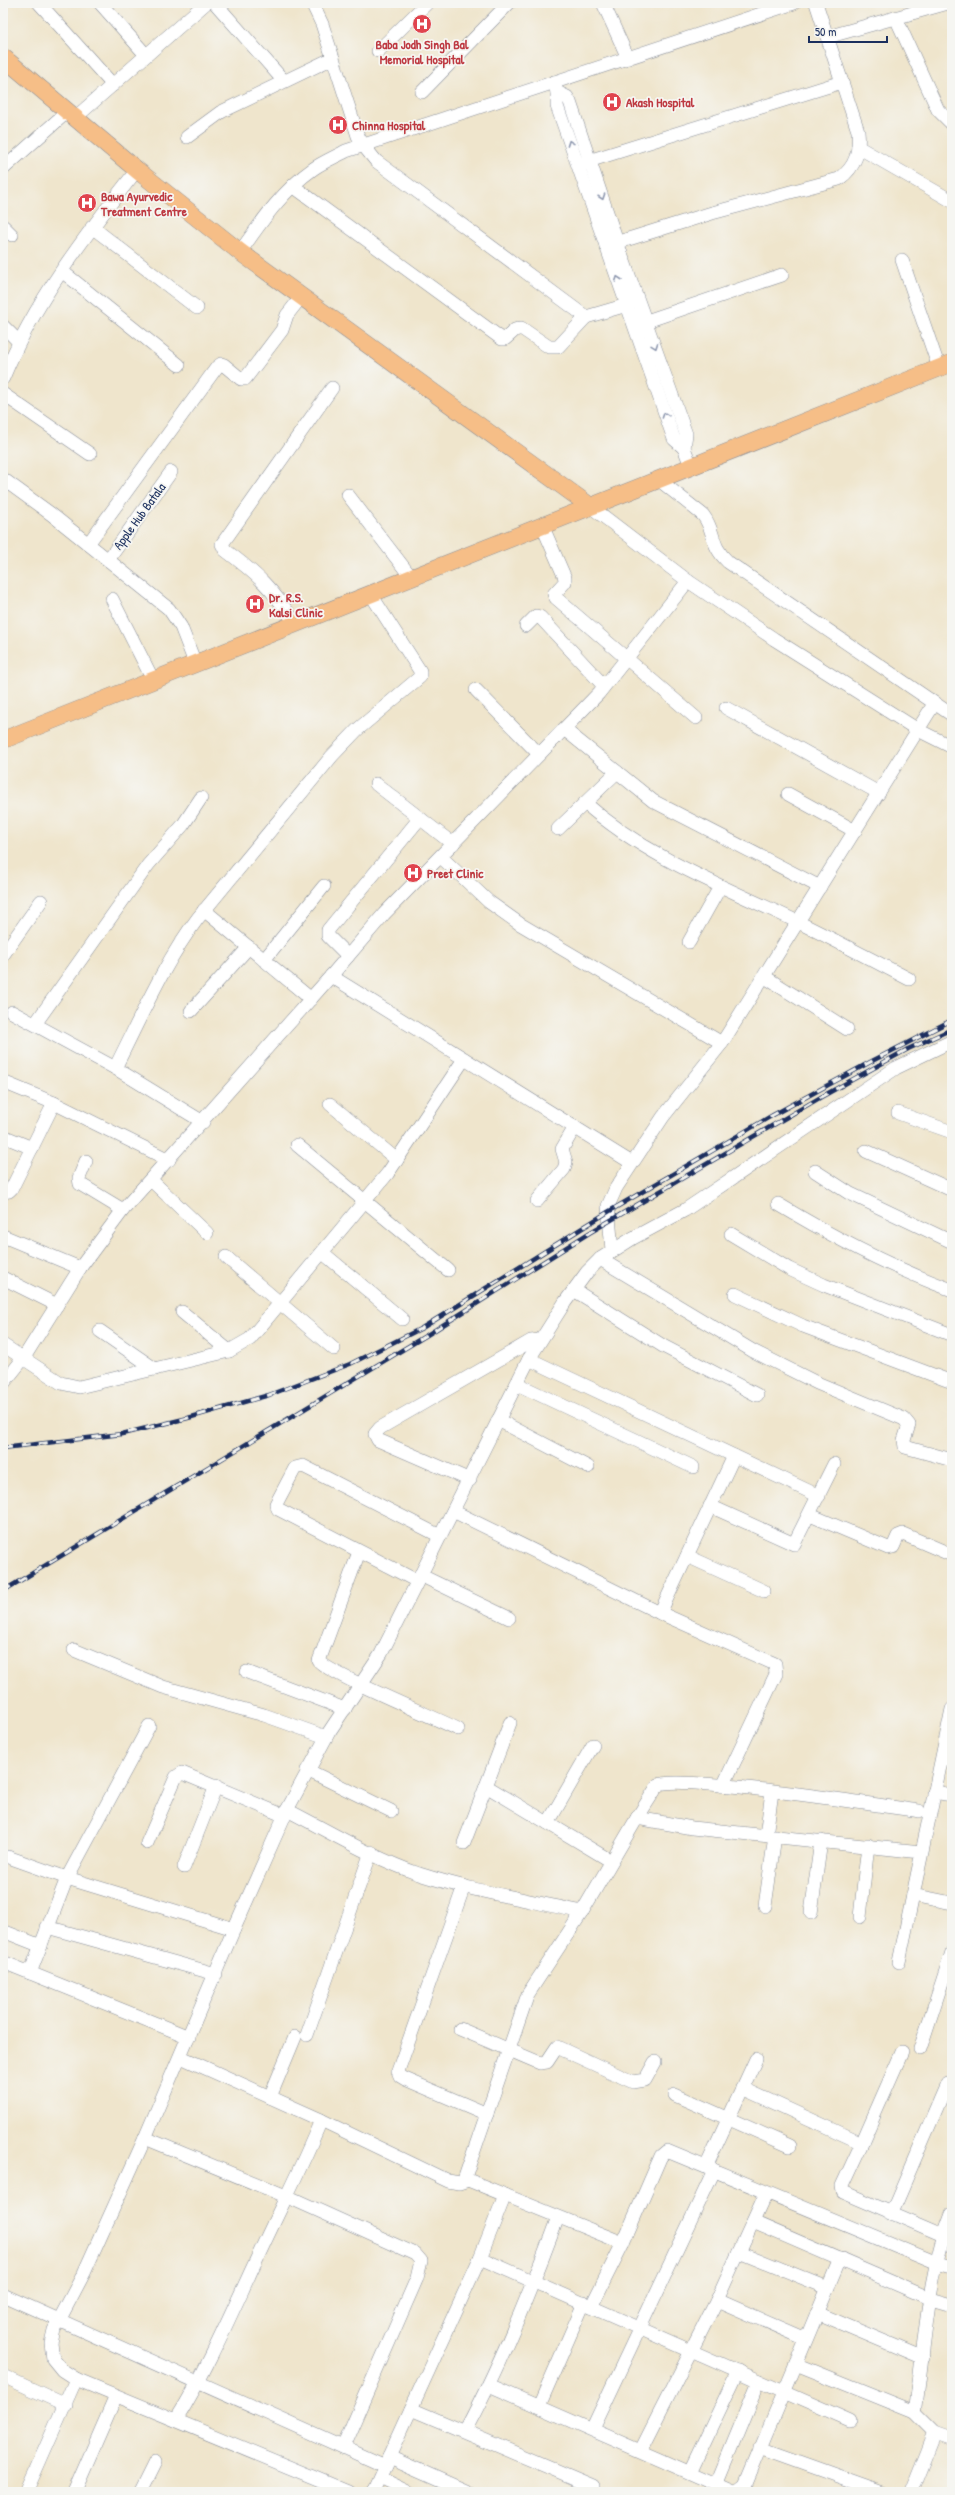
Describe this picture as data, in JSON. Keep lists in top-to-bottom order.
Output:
{
  "streets": {
    "street": ["Apple Hub Batala"]
  },
  "places": {
    "hospital": [
      "Baba Jodh Singh Bal Memorial Hospital",
      "Akash Hospital",
      "Chinna Hospital",
      "Bawa Ayurvedic Treatment Centre",
      "Dr. R.S. Kalsi Clinic",
      "Preet Clinic"
    ]
  },
  "scale_bar": "50 m"
}
